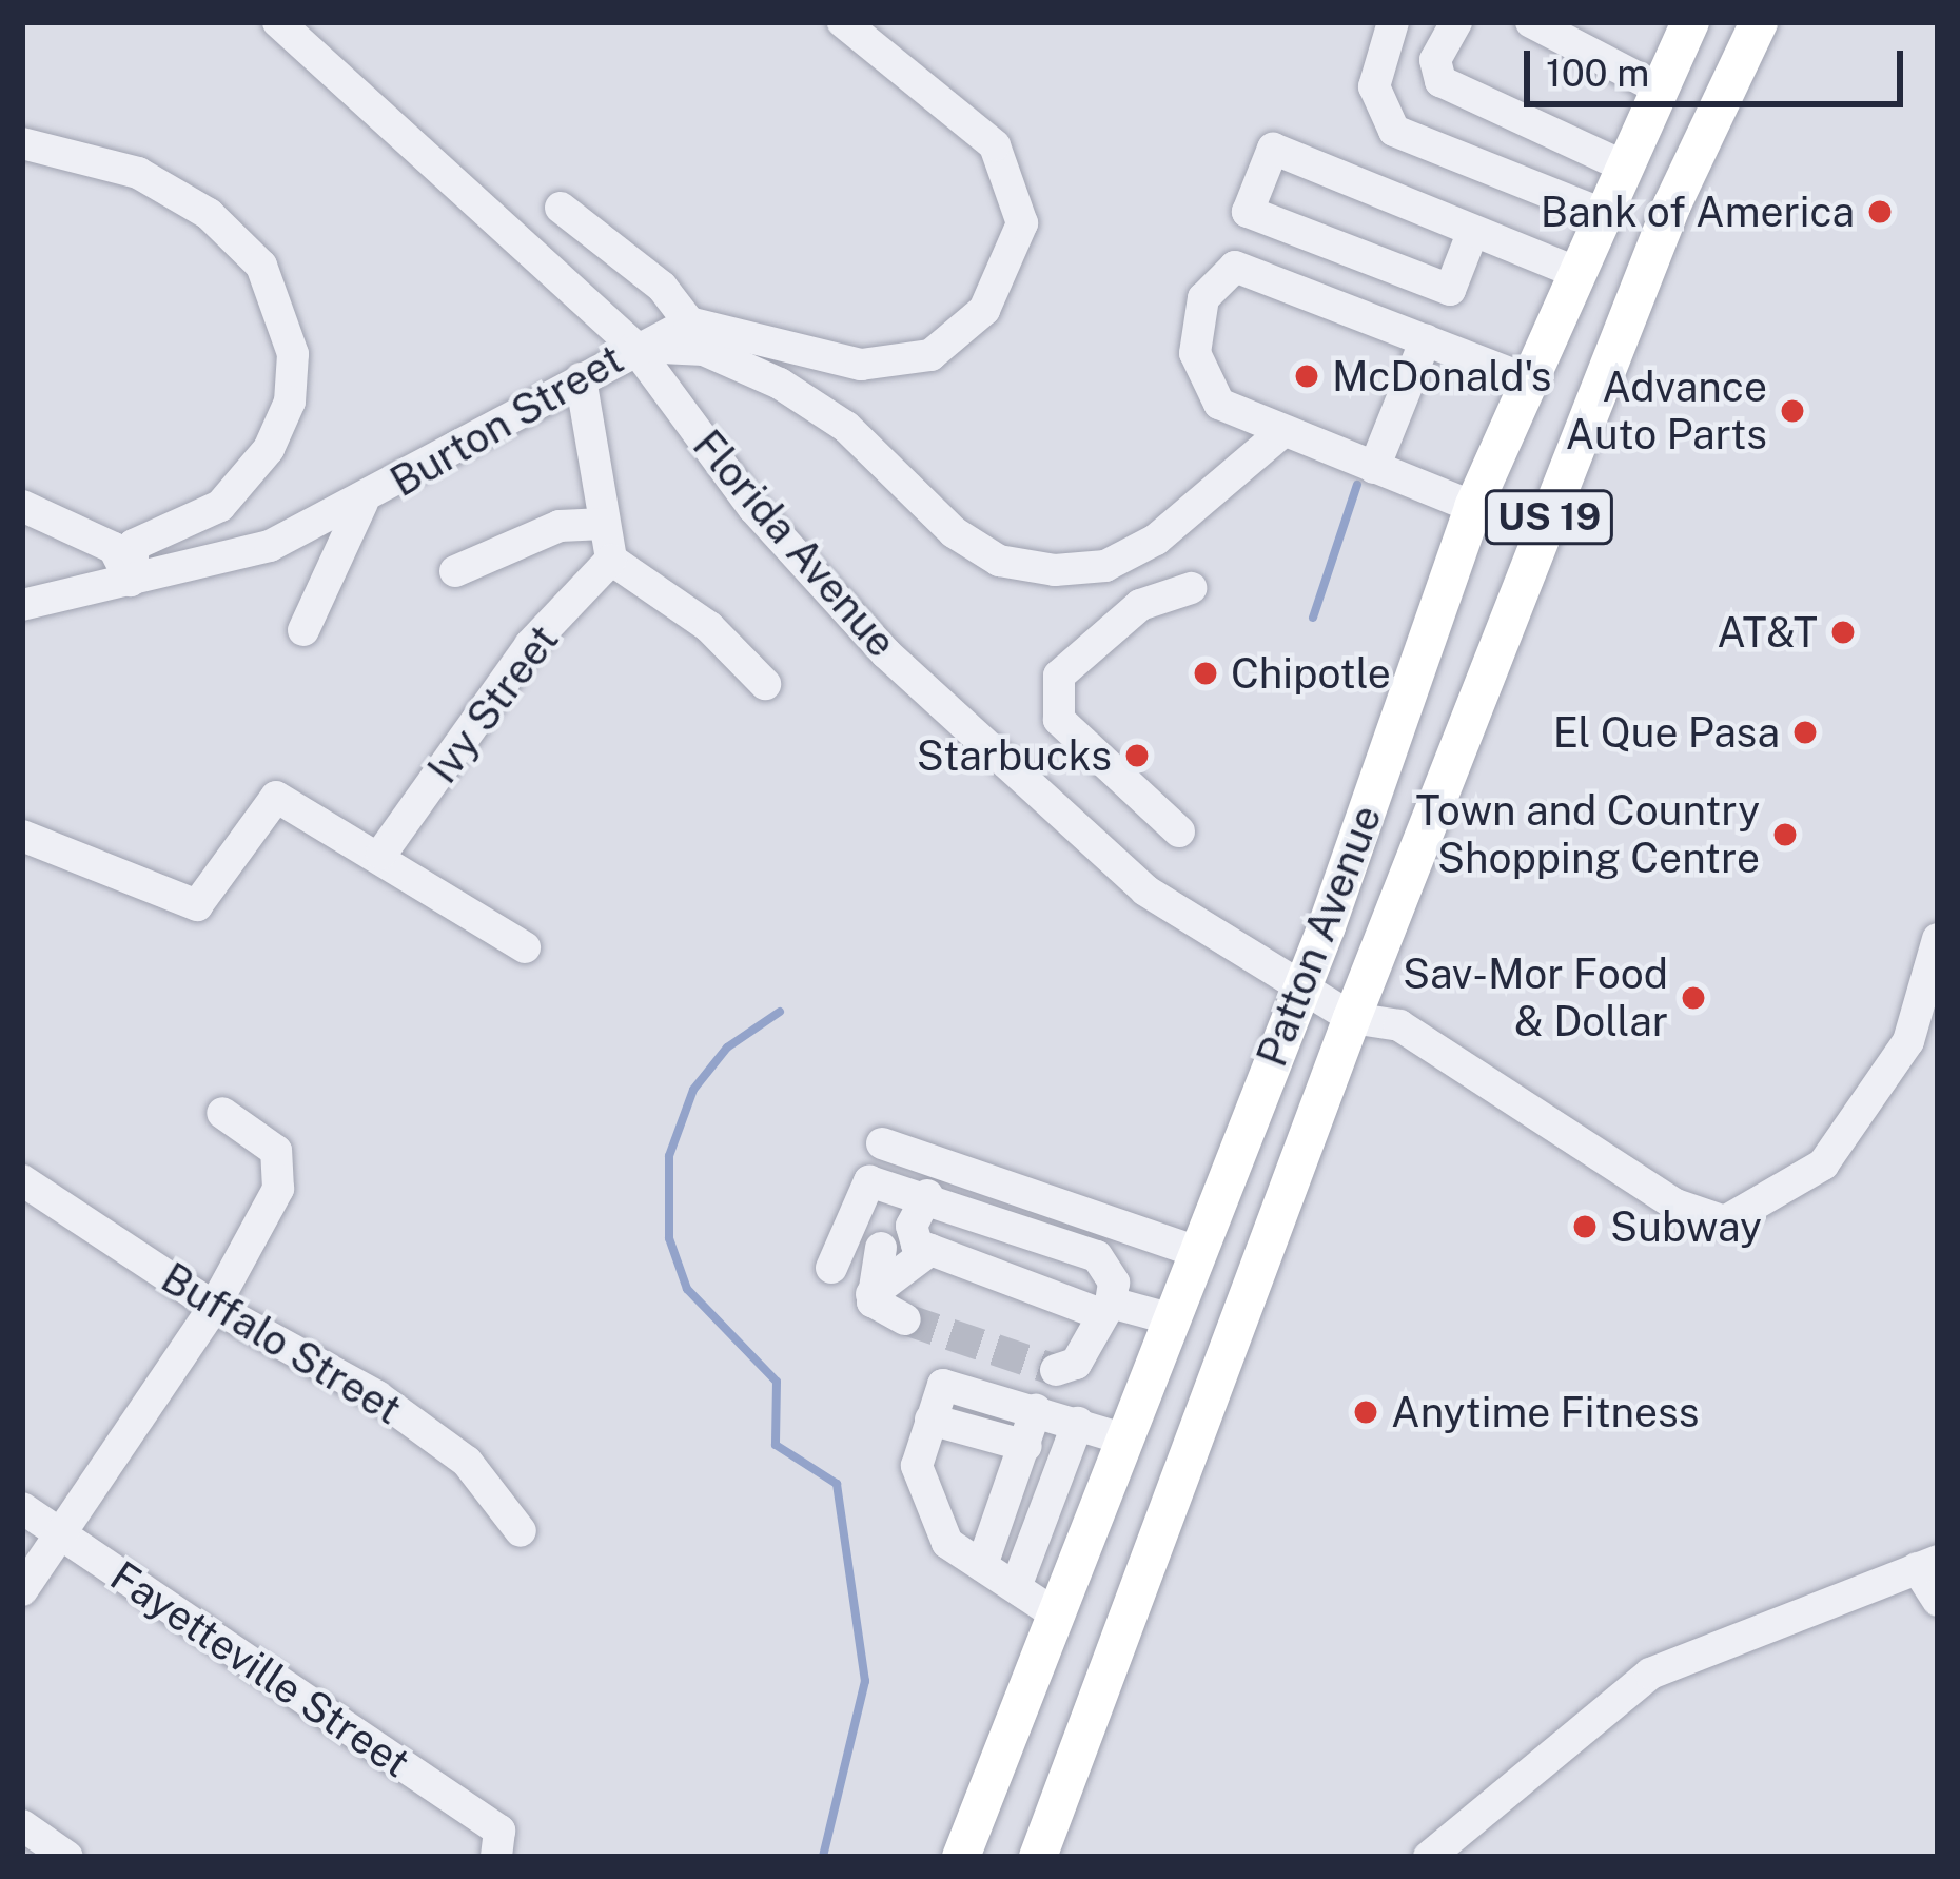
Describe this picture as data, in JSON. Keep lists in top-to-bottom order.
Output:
{
  "streets": {
    "main road": ["US 19", "Patton Avenue"],
    "street": [
      "Burton Street",
      "Florida Avenue",
      "Ivy Street",
      "Buffalo Street",
      "Fayetteville Street"
    ]
  },
  "crossings": [
    ["Burton Street", "Florida Avenue"],
    ["Florida Avenue", "Patton Avenue"]
  ],
  "places": [
    "Bank of America",
    "McDonald's",
    "Advance Auto Parts",
    "AT&T",
    "Chipotle",
    "El Que Pasa",
    "Starbucks",
    "Town and Country Shopping Centre",
    "Sav-Mor Food & Dollar",
    "Subway",
    "Anytime Fitness"
  ],
  "scale_bar": "100 m"
}
